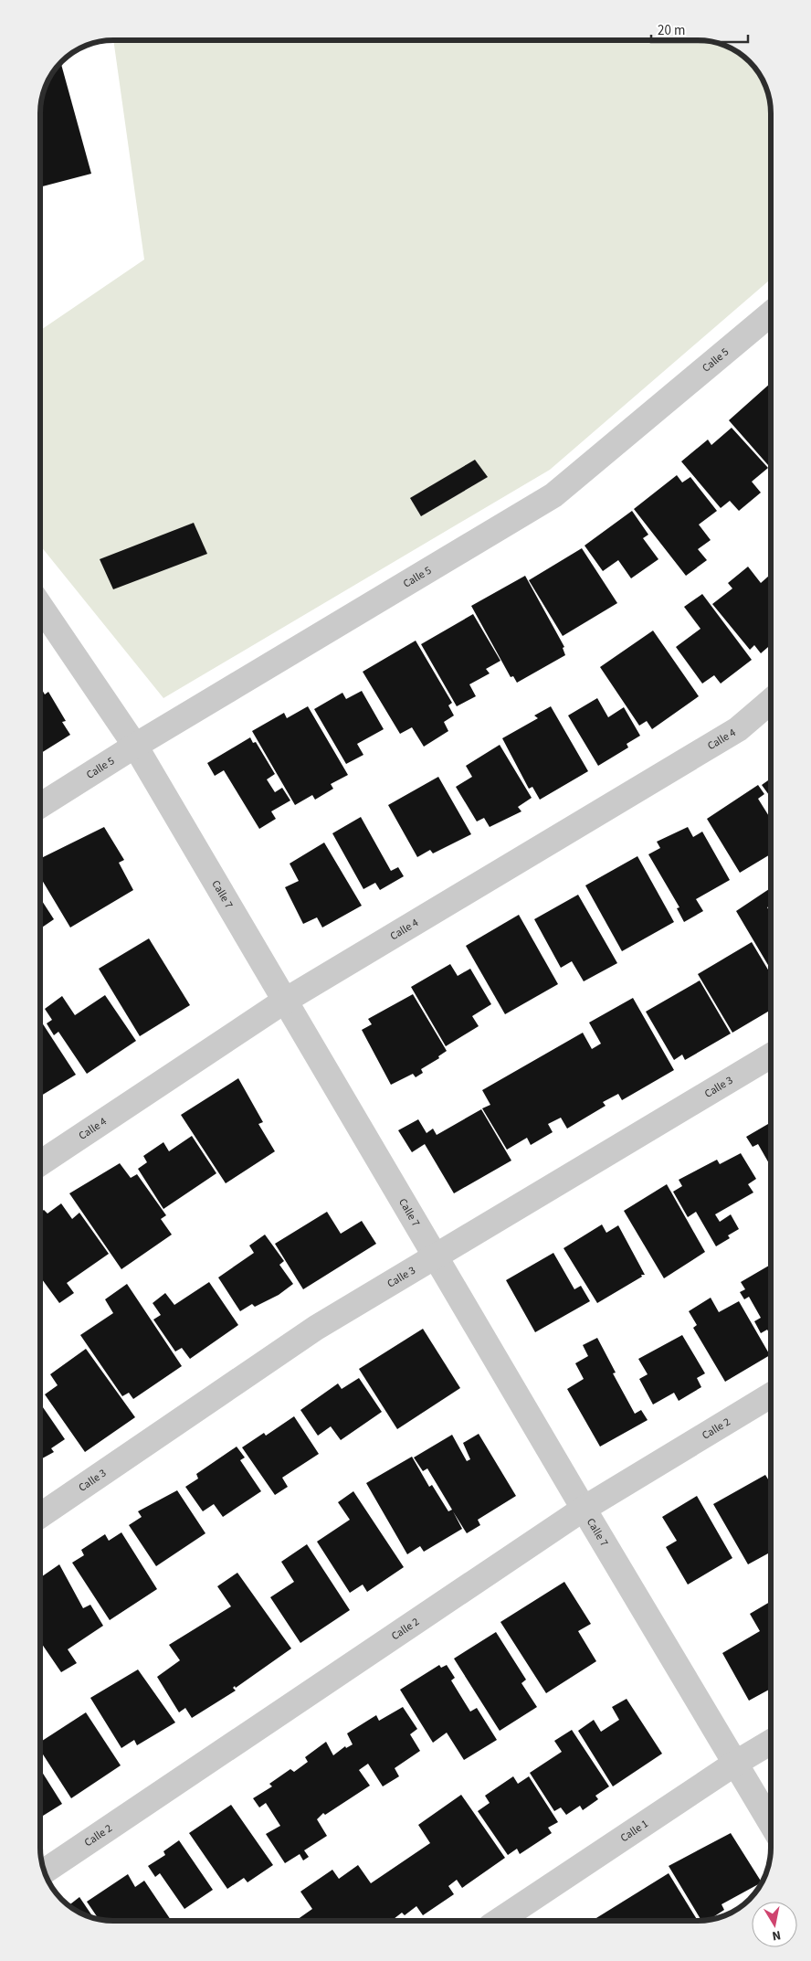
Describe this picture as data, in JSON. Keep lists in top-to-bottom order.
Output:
{
  "streets": {
    "street": [
      "Calle 5",
      "Calle 4",
      "Calle 7",
      "Calle 3",
      "Calle 2",
      "Calle 1"
    ]
  },
  "crossings": [
    ["Calle 5", "Calle 7"],
    ["Calle 4", "Calle 7"],
    ["Calle 7", "Calle 3"],
    ["Calle 7", "Calle 2"],
    ["Calle 7", "Calle 1"]
  ],
  "scale_bar": "20 m",
  "north": "bottom"
}
